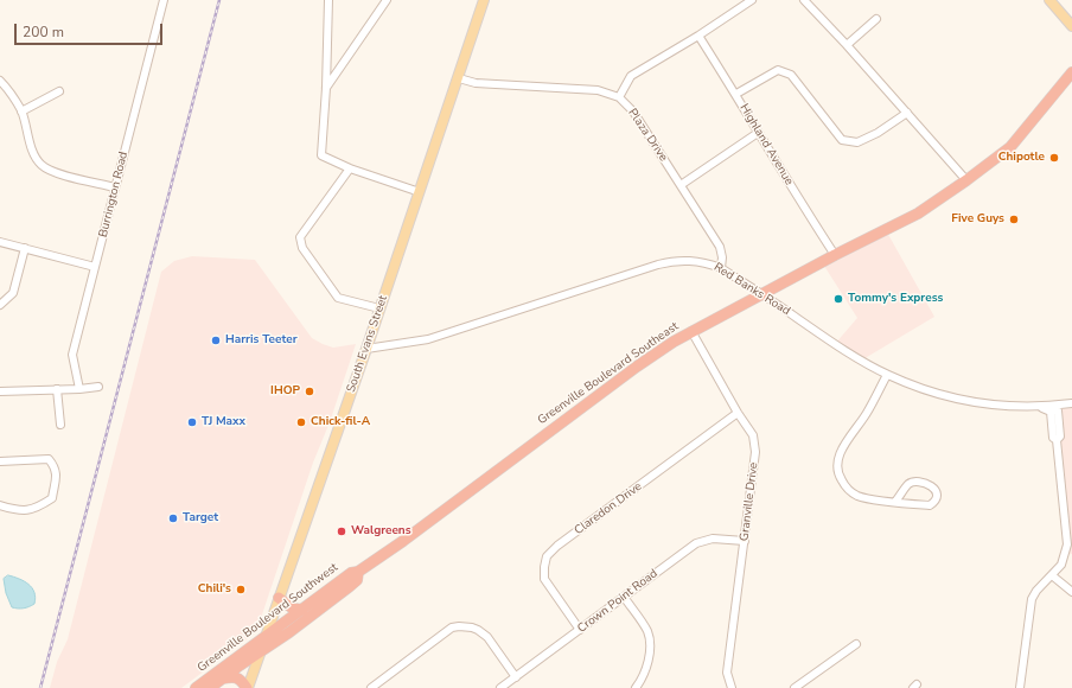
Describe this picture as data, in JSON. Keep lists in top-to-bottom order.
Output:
{
  "streets": {
    "highway": ["Greenville Boulevard Southeast", "Greenville Boulevard Southwest"],
    "main road": ["South Evans Street"],
    "street": [
      "Plaza Drive",
      "Highland Avenue",
      "Burrington Road",
      "Red Banks Road",
      "Granville Drive",
      "Claredon Drive",
      "Crown Point Road"
    ]
  },
  "crossings": [
    ["Plaza Drive", "Red Banks Road"],
    ["Plaza Drive", "South Evans Street"],
    ["Highland Avenue", "Greenville Boulevard Southeast"],
    ["Red Banks Road", "South Evans Street"],
    ["Red Banks Road", "Greenville Boulevard Southeast"],
    ["South Evans Street", "Greenville Boulevard Southeast"],
    ["South Evans Street", "Greenville Boulevard Southwest"],
    ["Greenville Boulevard Southeast", "Granville Drive"],
    ["Greenville Boulevard Southeast", "Greenville Boulevard Southwest"],
    ["Granville Drive", "Claredon Drive"],
    ["Granville Drive", "Crown Point Road"],
    ["Claredon Drive", "Crown Point Road"]
  ],
  "places": [
    "Chipotle",
    "Five Guys",
    "Tommy's Express",
    "Harris Teeter",
    "IHOP",
    "TJ Maxx",
    "Chick-fil-A",
    "Target",
    "Walgreens",
    "Chili's"
  ],
  "scale_bar": "200 m"
}
